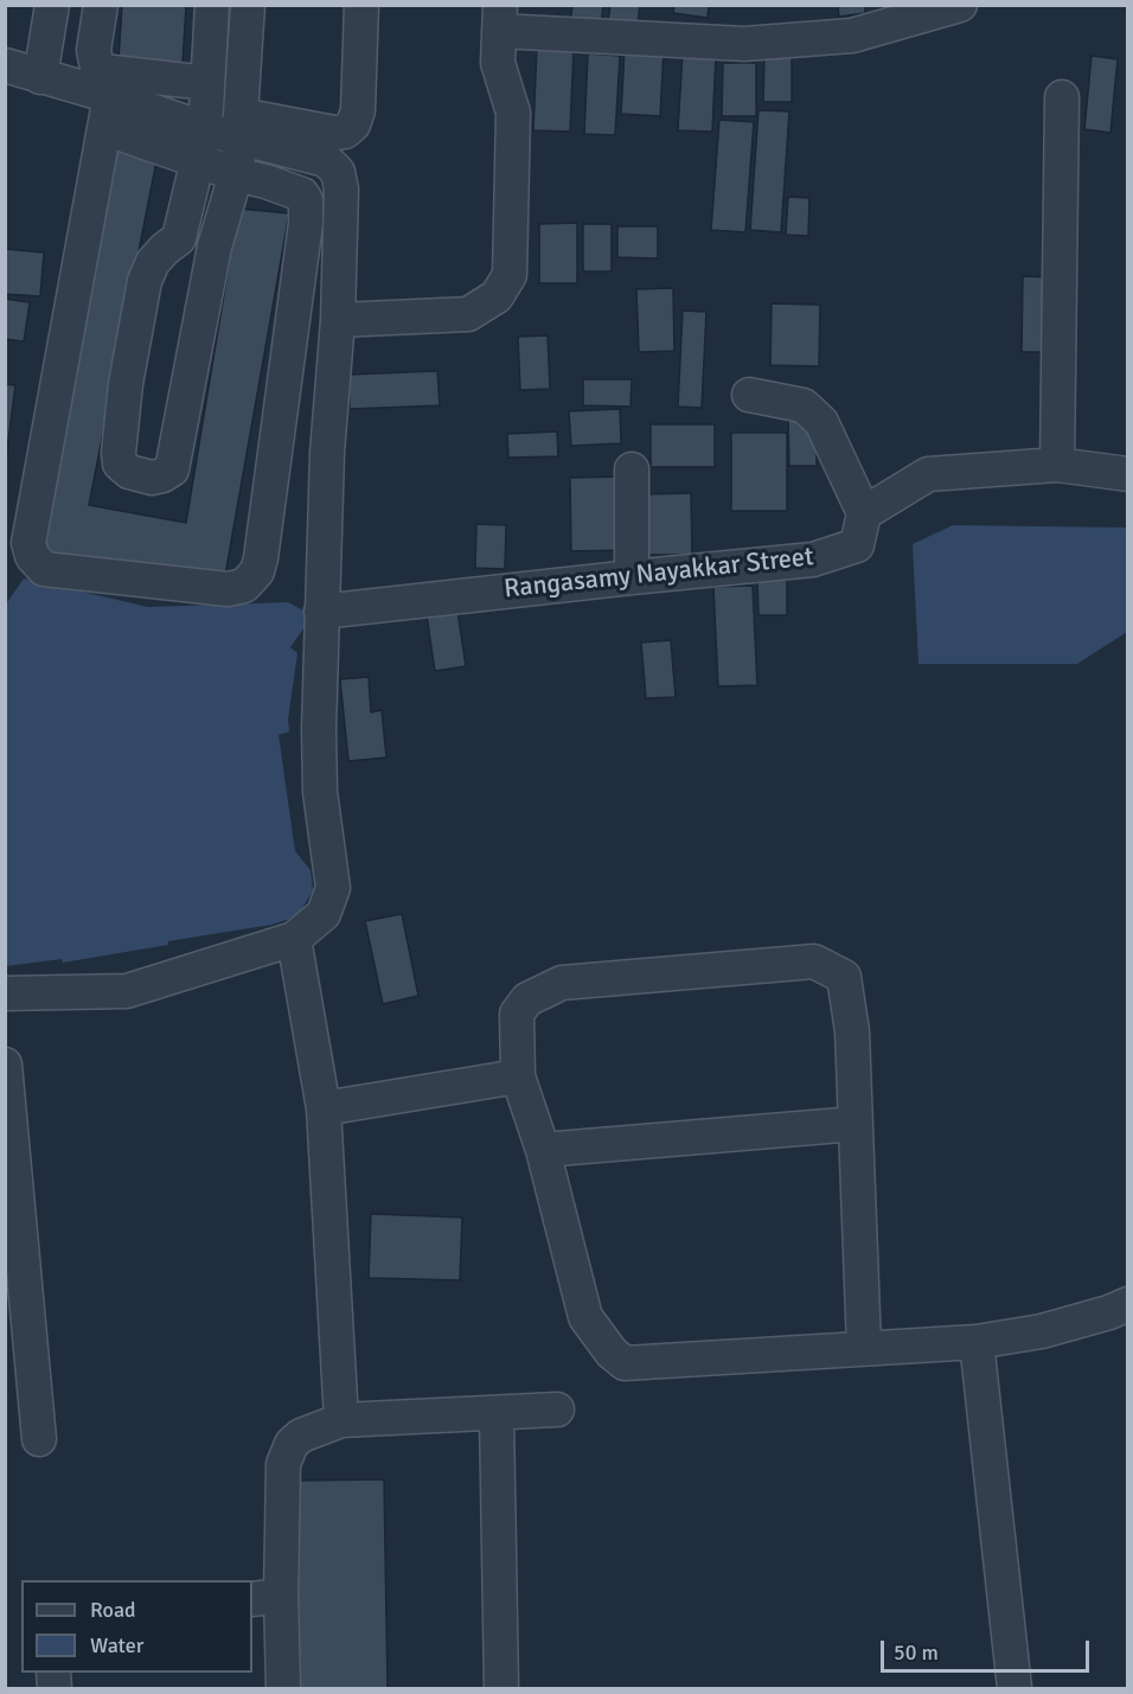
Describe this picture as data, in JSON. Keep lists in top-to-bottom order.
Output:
{
  "streets": {
    "street": ["Rangasamy Nayakkar Street"]
  },
  "legend": ["Road", "Water"],
  "scale_bar": "50 m"
}
